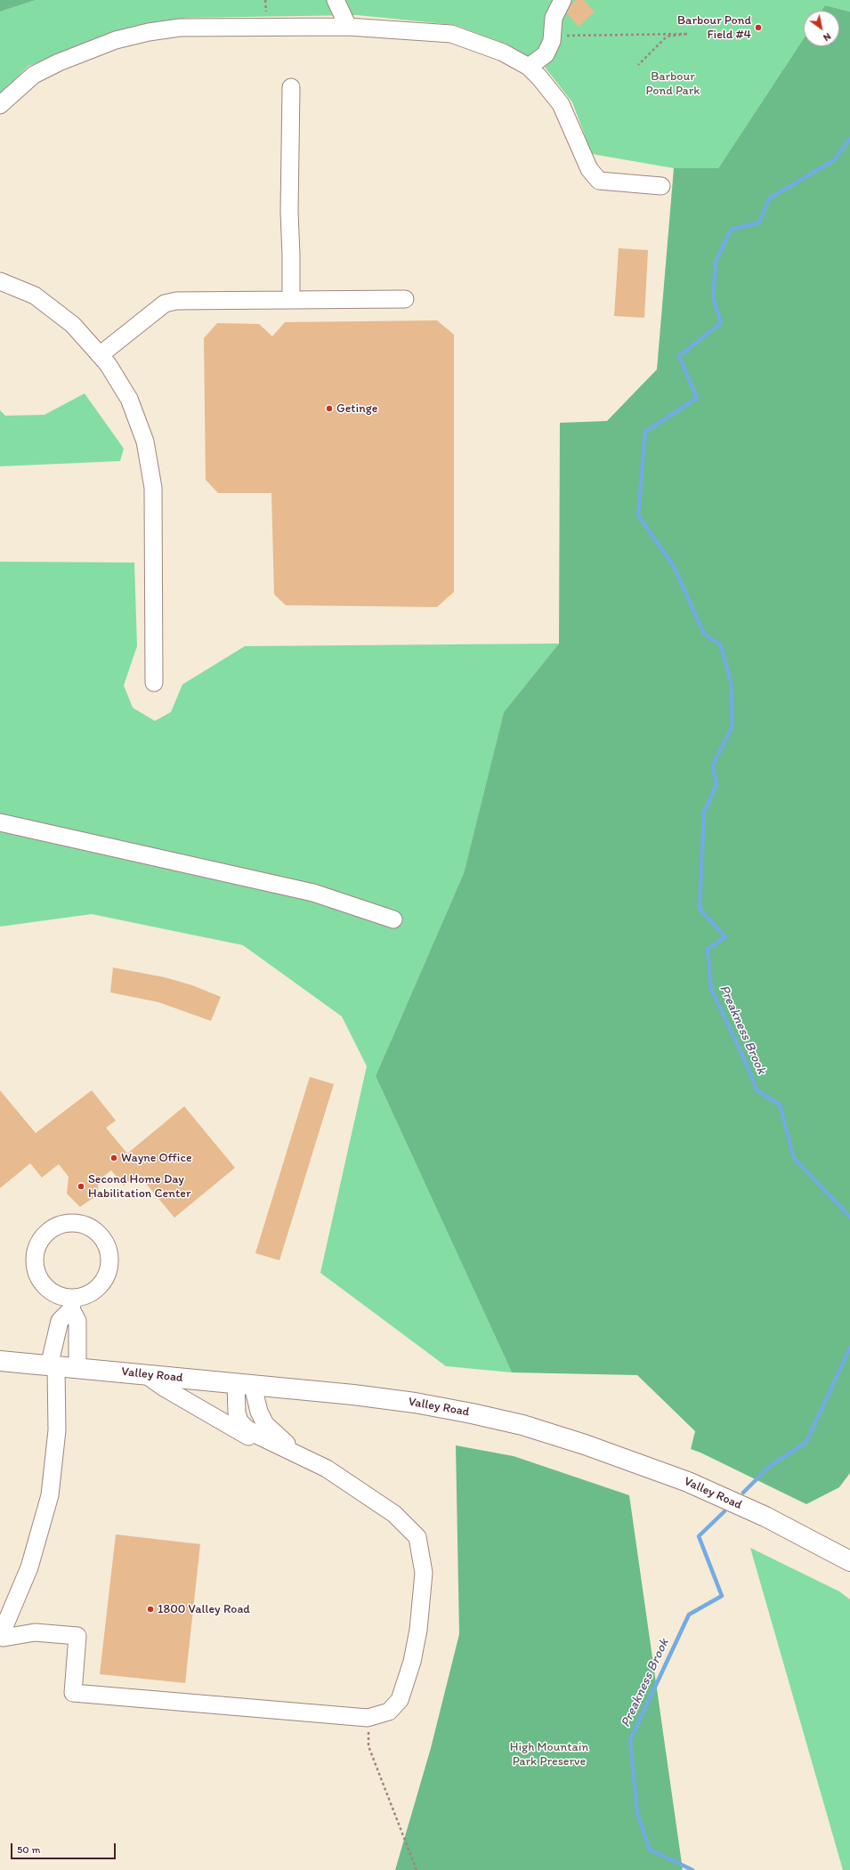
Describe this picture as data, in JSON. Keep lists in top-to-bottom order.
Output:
{
  "streets": {
    "main road": ["Valley Road"]
  },
  "water": ["Preakness Brook"],
  "parks": ["Barbour Pond Park", "High Mountain Park Preserve"],
  "places": [
    "Barbour Pond Field #4",
    "Getinge",
    "Wayne Office",
    "Second Home Day Habilitation Center",
    "1800 Valley Road"
  ],
  "scale_bar": "50 m",
  "north": "bottom right"
}
